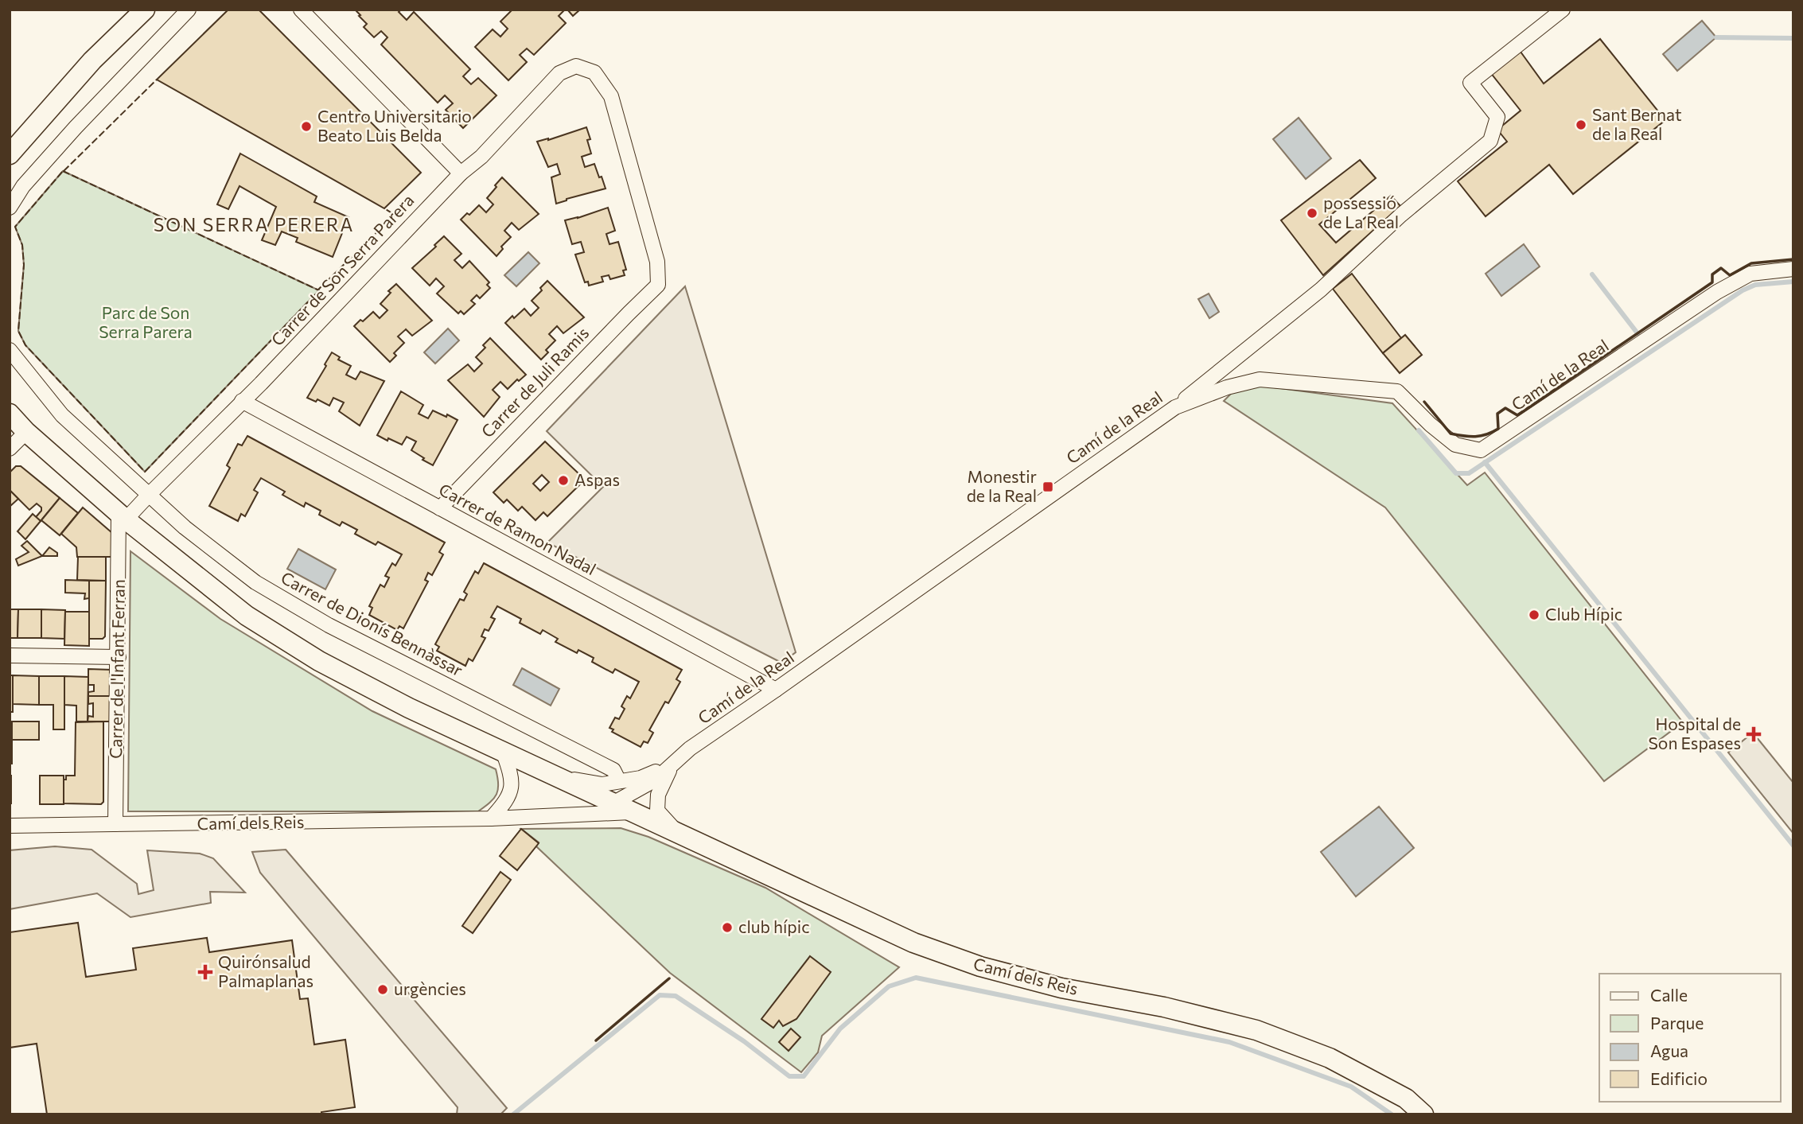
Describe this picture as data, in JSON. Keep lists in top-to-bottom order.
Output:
{
  "streets": {
    "street": [
      "Carrer de Son Serra Parera",
      "Camí de la Real",
      "Carrer de Juli Ramis",
      "Carrer de Ramon Nadal",
      "Carrer de Dionís Bennàssar",
      "Carrer de l'Infant Ferran",
      "Camí dels Reis"
    ]
  },
  "crossings": [
    ["Carrer de Son Serra Parera", "Carrer de Juli Ramis"],
    ["Carrer de Son Serra Parera", "Carrer de Ramon Nadal"],
    ["Carrer de Son Serra Parera", "Carrer de Dionís Bennàssar"],
    ["Carrer de Son Serra Parera", "Carrer de l'Infant Ferran"],
    ["Carrer de Son Serra Parera", "Camí dels Reis"],
    ["Camí de la Real", "Carrer de Ramon Nadal"],
    ["Camí de la Real", "Camí dels Reis"],
    ["Carrer de Juli Ramis", "Carrer de Ramon Nadal"],
    ["Carrer de l'Infant Ferran", "Camí dels Reis"]
  ],
  "districts": ["SON SERRA PERERA"],
  "parks": ["Parc de Son Serra Parera"],
  "places": {
    "other": [
      "Sant Bernat de la Real",
      "Centro Universitario Beato Luis Belda",
      "possessió de La Real",
      "Aspas",
      "Club Hípic",
      "club hípic",
      "urgències"
    ],
    "transit": ["Monestir de la Real"],
    "health": ["Hospital de Son Espases", "Quirónsalud Palmaplanas"]
  },
  "legend": [
    "Calle",
    "Parque",
    "Agua",
    "Edificio"
  ]
}
